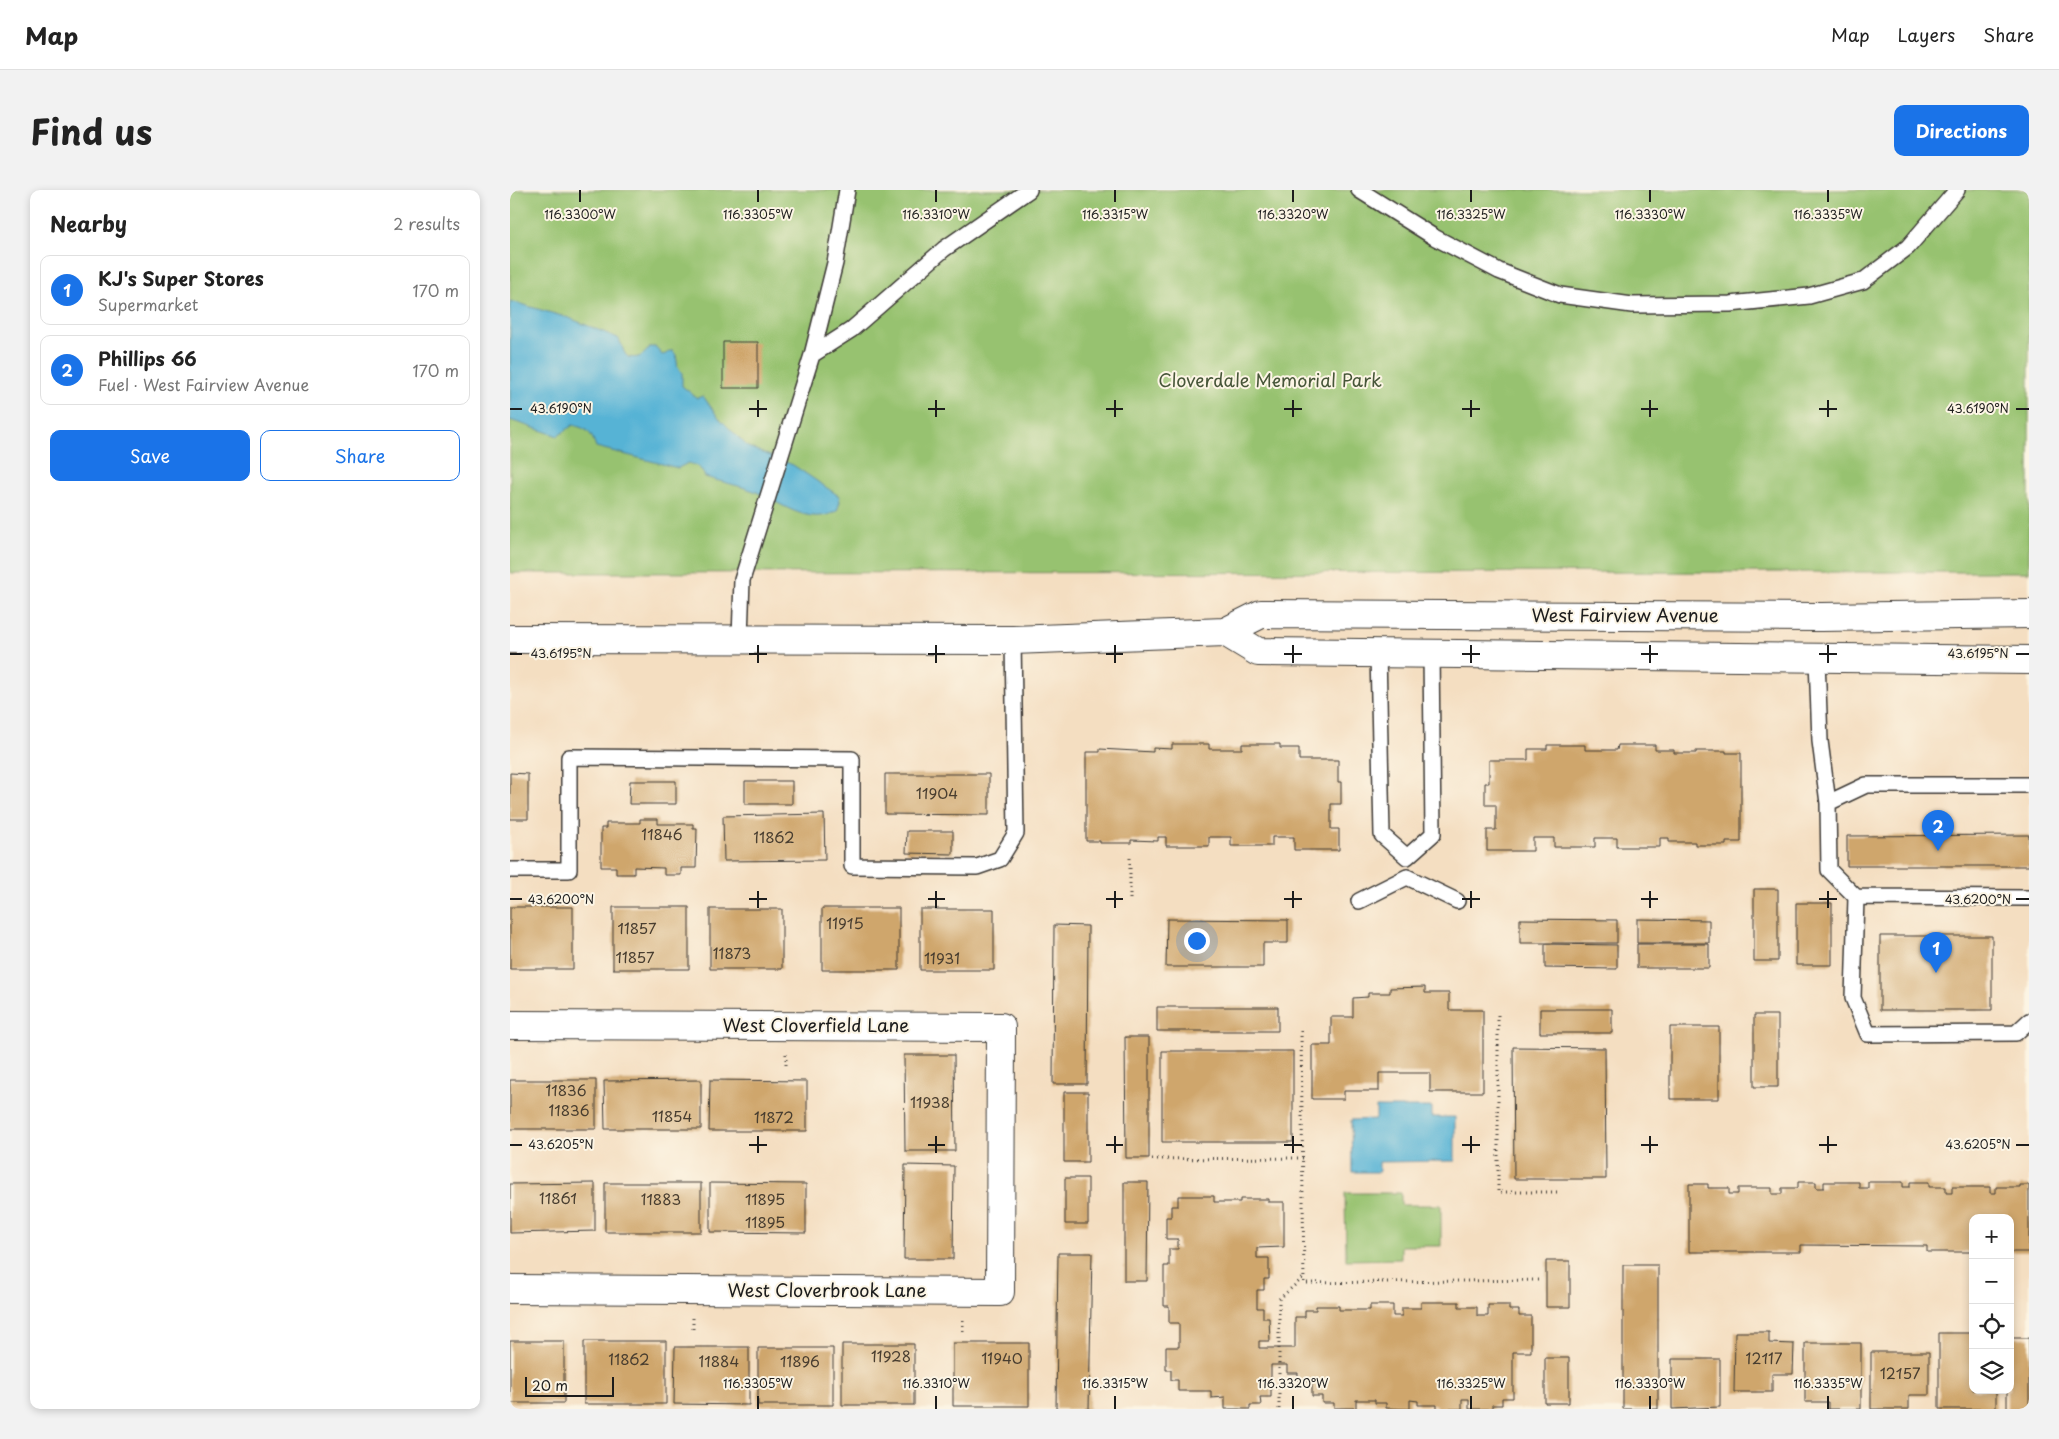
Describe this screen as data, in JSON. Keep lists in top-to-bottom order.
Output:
{
  "streets": {
    "main road": ["West Fairview Avenue", "West Cloverfield Lane", "West Cloverbrook Lane"]
  },
  "crossings": [
    ["West Cloverfield Lane", "West Cloverbrook Lane"]
  ],
  "parks": ["Cloverdale Memorial Park"],
  "house_numbers": [
    "11904",
    "11846",
    "11862",
    "11915",
    "11857",
    "11873",
    "11857",
    "11931",
    "11836",
    "11938",
    "11836",
    "11854",
    "11872",
    "11861",
    "11883",
    "11895",
    "11895",
    "11928",
    "11940",
    "12117",
    "11862",
    "11884",
    "11896",
    "12157"
  ],
  "scale_bar": "20 m",
  "page": {
    "header": "Map",
    "nav": ["Map", "Layers", "Share"],
    "title": "Find us",
    "buttons": [
      "Directions",
      ["Save", "Share"]
    ],
    "heading": ["Nearby", "2 results"],
    "list": [
      {
        "mark": "1",
        "name": "KJ's Super Stores",
        "note": "Supermarket",
        "value": "170 m"
      },
      {
        "mark": "2",
        "name": "Phillips 66",
        "note": "Fuel · West Fairview Avenue",
        "value": "170 m"
      }
    ],
    "pins": ["2", "1"],
    "map_buttons": ["+", "−"],
    "scale": "20 m"
  },
  "coordinates": [
    "116.3300°W",
    "116.3305°W",
    "116.3310°W",
    "116.3315°W",
    "116.3320°W",
    "116.3325°W",
    "116.3330°W",
    "116.3335°W",
    "43.6190°N",
    "43.6195°N",
    "43.6200°N",
    "43.6205°N"
  ]
}
